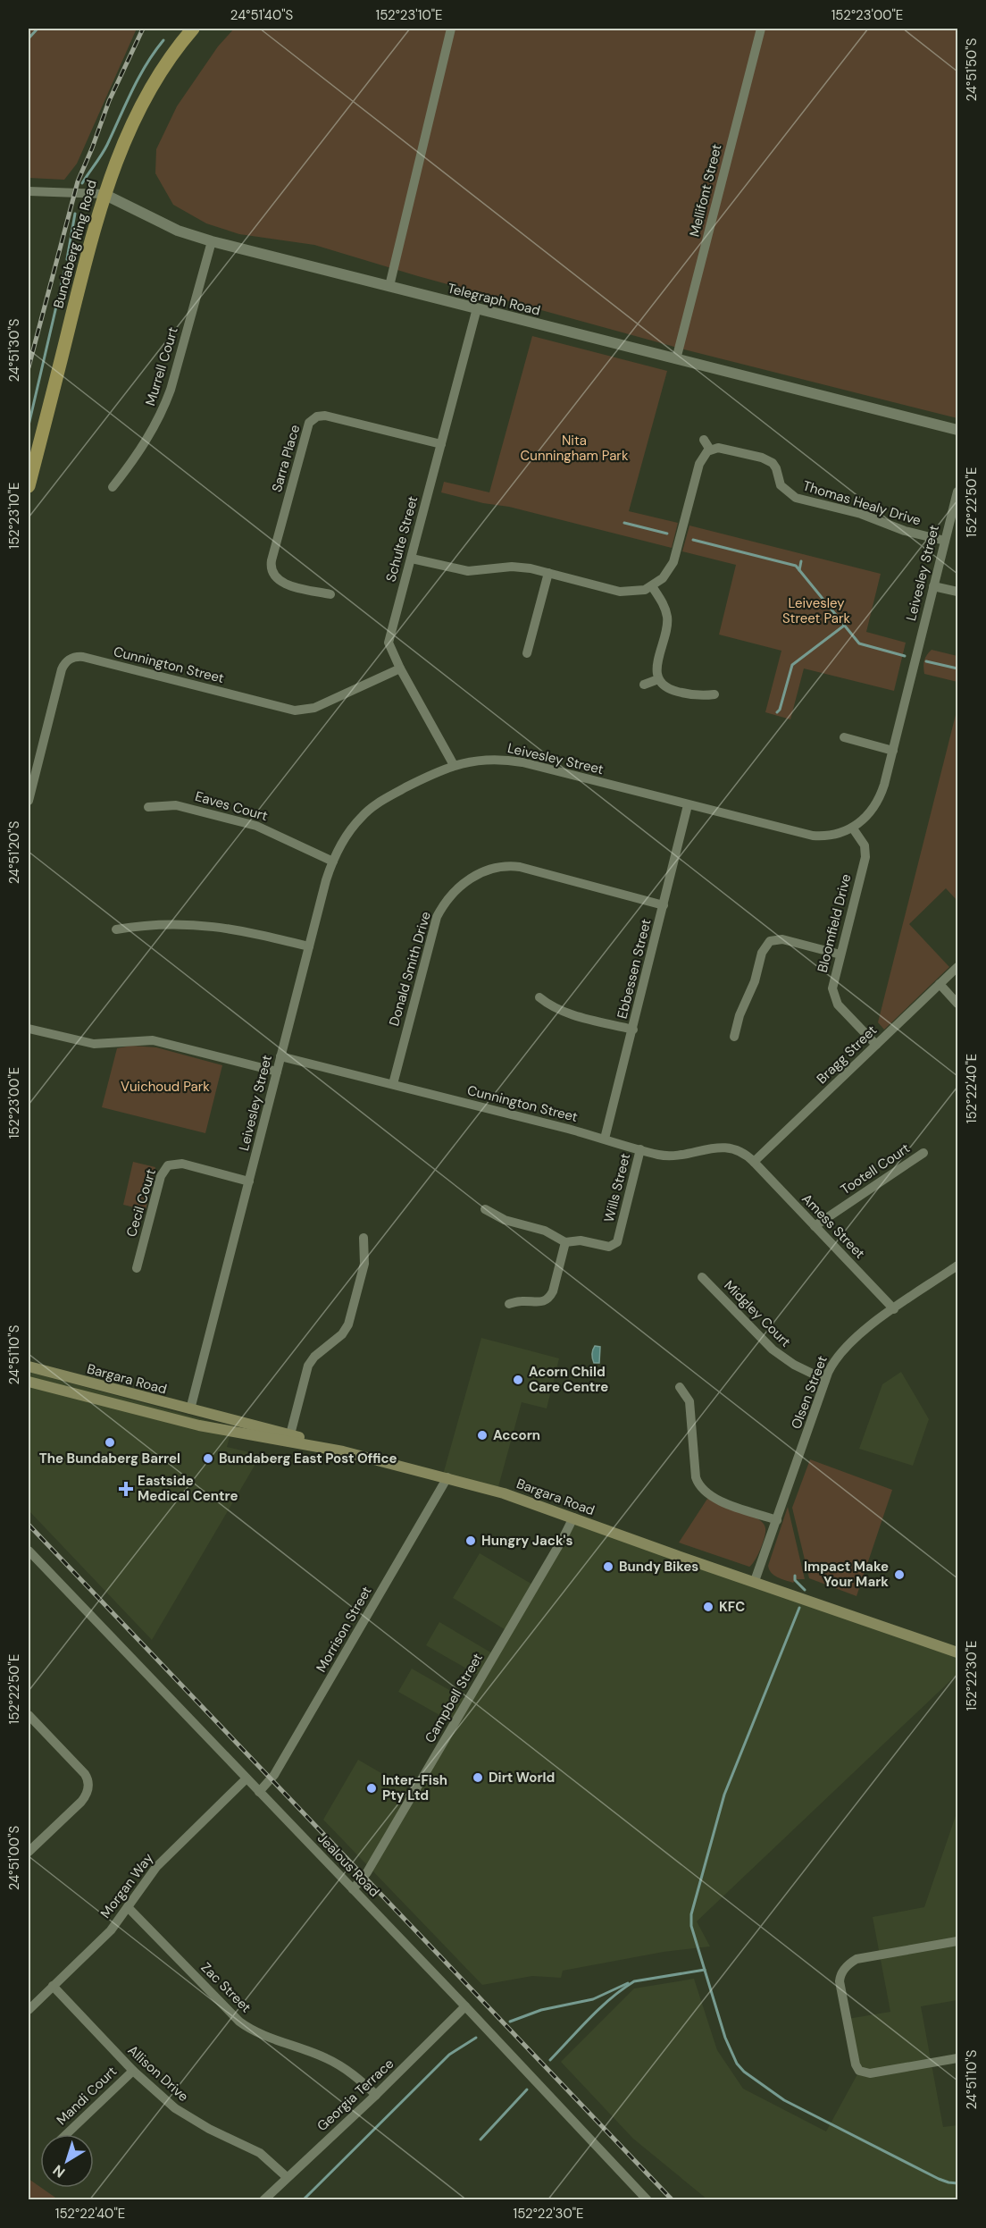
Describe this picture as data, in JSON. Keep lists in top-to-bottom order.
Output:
{
  "streets": {
    "main road": ["Bundaberg Ring Road", "Bargara Road"],
    "street": [
      "Mellifont Street",
      "Telegraph Road",
      "Murrell Court",
      "Sarra Place",
      "Thomas Healy Drive",
      "Schulte Street",
      "Leivesley Street",
      "Cunnington Street",
      "Eaves Court",
      "Bloomfield Drive",
      "Donald Smith Drive",
      "Ebbessen Street",
      "Bragg Street",
      "Tootell Court",
      "Wills Street",
      "Cecil Court",
      "Amess Street",
      "Midgley Court",
      "Olsen Street",
      "Morrison Street",
      "Campbell Street",
      "Jealous Road",
      "Morgan Way",
      "Zac Street",
      "Allison Drive",
      "Georgia Terrace",
      "Mandi Court"
    ]
  },
  "crossings": [
    ["Mellifont Street", "Telegraph Road"],
    ["Bundaberg Ring Road", "Telegraph Road"],
    ["Telegraph Road", "Murrell Court"],
    ["Telegraph Road", "Schulte Street"],
    ["Sarra Place", "Schulte Street"],
    ["Thomas Healy Drive", "Leivesley Street"],
    ["Schulte Street", "Leivesley Street"],
    ["Schulte Street", "Cunnington Street"],
    ["Leivesley Street", "Cunnington Street"],
    ["Leivesley Street", "Eaves Court"],
    ["Leivesley Street", "Bloomfield Drive"],
    ["Leivesley Street", "Ebbessen Street"],
    ["Leivesley Street", "Cecil Court"],
    ["Leivesley Street", "Bargara Road"],
    ["Cunnington Street", "Donald Smith Drive"],
    ["Cunnington Street", "Ebbessen Street"],
    ["Cunnington Street", "Bragg Street"],
    ["Cunnington Street", "Wills Street"],
    ["Cunnington Street", "Amess Street"],
    ["Bloomfield Drive", "Bragg Street"],
    ["Donald Smith Drive", "Ebbessen Street"],
    ["Bragg Street", "Amess Street"],
    ["Tootell Court", "Amess Street"],
    ["Amess Street", "Olsen Street"],
    ["Midgley Court", "Olsen Street"],
    ["Bargara Road", "Olsen Street"],
    ["Bargara Road", "Morrison Street"],
    ["Bargara Road", "Campbell Street"],
    ["Morrison Street", "Jealous Road"],
    ["Campbell Street", "Jealous Road"],
    ["Jealous Road", "Morgan Way"],
    ["Jealous Road", "Georgia Terrace"],
    ["Morgan Way", "Zac Street"],
    ["Morgan Way", "Allison Drive"],
    ["Zac Street", "Georgia Terrace"],
    ["Allison Drive", "Georgia Terrace"],
    ["Allison Drive", "Mandi Court"]
  ],
  "parks": ["Nita Cunningham Park", "Leivesley Street Park", "Vuichoud Park"],
  "places": {
    "other": [
      "Acorn Child Care Centre",
      "Accorn",
      "The Bundaberg Barrel",
      "Bundaberg East Post Office",
      "Hungry Jack's",
      "Bundy Bikes",
      "Impact Make Your Mark",
      "KFC",
      "Dirt World",
      "Inter-Fish Pty Ltd"
    ],
    "health": ["Eastside Medical Centre"]
  },
  "north": "bottom left",
  "coordinates": [
    "24°51'40\"S",
    "152°23'10\"E",
    "152°23'00\"E",
    "24°51'50\"S",
    "24°51'30\"S",
    "152°22'50\"E",
    "24°51'20\"S",
    "152°22'40\"E",
    "24°51'10\"S",
    "152°22'30\"E",
    "24°51'00\"S"
  ]
}
